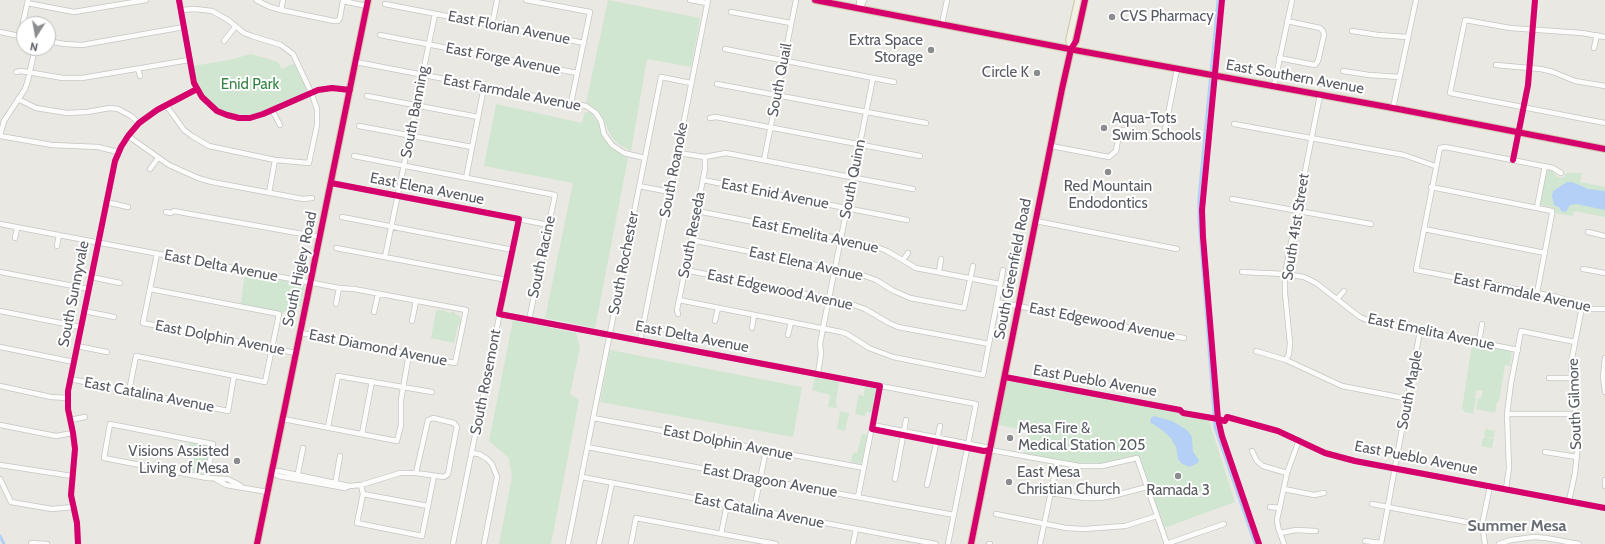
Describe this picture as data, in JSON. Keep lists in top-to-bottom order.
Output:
{
  "streets": {
    "main road": ["East Southern Avenue", "South Higley Road", "South Greenfield Road"],
    "street": [
      "East Florian Avenue",
      "East Forge Avenue",
      "South Quail",
      "East Farmdale Avenue",
      "South Banning",
      "South Roanoke",
      "South Quinn",
      "East Elena Avenue",
      "East Enid Avenue",
      "South 41st Street",
      "South Reseda",
      "East Emelita Avenue",
      "South Racine",
      "South Rochester",
      "East Delta Avenue",
      "East Edgewood Avenue",
      "South Sunnyvale",
      "East Dolphin Avenue",
      "East Diamond Avenue",
      "East Pueblo Avenue",
      "South Rosemont",
      "South Maple",
      "East Catalina Avenue",
      "South Gilmore",
      "East Dragoon Avenue"
    ]
  },
  "crossings": [
    ["East Florian Avenue", "South Banning"],
    ["East Forge Avenue", "South Banning"],
    ["East Southern Avenue", "South 41st Street"],
    ["East Southern Avenue", "South Greenfield Road"],
    ["East Farmdale Avenue", "South Banning"],
    ["East Farmdale Avenue", "South Rochester"],
    ["East Farmdale Avenue", "South Higley Road"],
    ["East Farmdale Avenue", "South Gilmore"],
    ["South Banning", "East Elena Avenue"],
    ["South Roanoke", "South Rochester"],
    ["South Roanoke", "East Delta Avenue"],
    ["South Quinn", "East Elena Avenue"],
    ["South Quinn", "East Enid Avenue"],
    ["South Quinn", "East Emelita Avenue"],
    ["South Quinn", "East Delta Avenue"],
    ["South Quinn", "East Edgewood Avenue"],
    ["East Elena Avenue", "South Reseda"],
    ["East Elena Avenue", "East Emelita Avenue"],
    ["East Elena Avenue", "South Racine"],
    ["East Elena Avenue", "South Higley Road"],
    ["East Elena Avenue", "South Rosemont"],
    ["East Enid Avenue", "South Reseda"],
    ["South 41st Street", "East Emelita Avenue"],
    ["South Reseda", "East Emelita Avenue"],
    ["South Reseda", "East Edgewood Avenue"],
    ["East Emelita Avenue", "South Maple"],
    ["South Racine", "East Delta Avenue"],
    ["South Rochester", "East Delta Avenue"],
    ["South Rochester", "East Dolphin Avenue"],
    ["South Rochester", "East Catalina Avenue"],
    ["South Rochester", "East Dragoon Avenue"],
    ["East Delta Avenue", "South Higley Road"],
    ["East Delta Avenue", "South Sunnyvale"],
    ["East Delta Avenue", "East Diamond Avenue"],
    ["East Delta Avenue", "South Rosemont"],
    ["South Higley Road", "East Dolphin Avenue"],
    ["South Higley Road", "East Diamond Avenue"],
    ["South Greenfield Road", "East Edgewood Avenue"],
    ["South Greenfield Road", "East Pueblo Avenue"],
    ["South Sunnyvale", "East Catalina Avenue"],
    ["East Pueblo Avenue", "South Maple"],
    ["East Pueblo Avenue", "South Gilmore"]
  ],
  "districts": ["Summer Mesa"],
  "parks": ["Enid Park"],
  "places": [
    "CVS Pharmacy",
    "Extra Space Storage",
    "Circle K",
    "Aqua-Tots Swim Schools",
    "Red Mountain Endodontics",
    "Mesa Fire & Medical Station 205",
    "Visions Assisted Living of Mesa",
    "Ramada 3",
    "East Mesa Christian Church"
  ],
  "north": "bottom"
}
